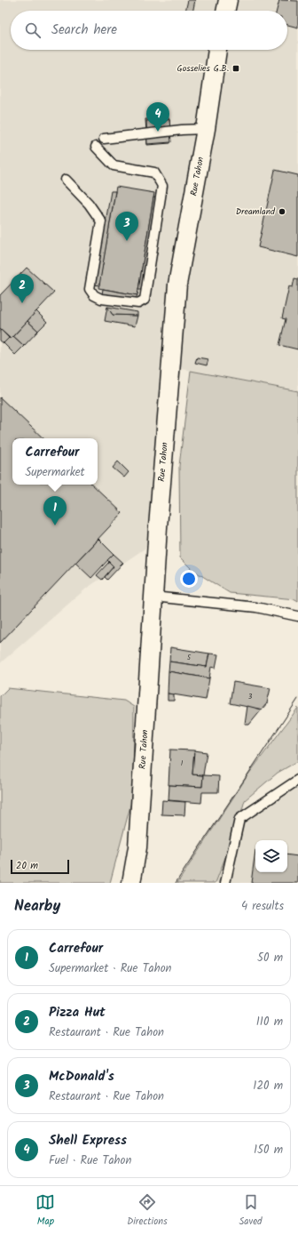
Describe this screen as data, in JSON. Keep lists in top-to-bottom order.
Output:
{
  "streets": {
    "street": ["Rue Tahon"]
  },
  "places": {
    "transit": ["Gosselies G.B."],
    "other": ["Dreamland"]
  },
  "house_numbers": ["5", "3", "1"],
  "scale_bar": "20 m",
  "page": {
    "search": "Search here",
    "pins": [
      "4",
      "3",
      "2",
      "1"
    ],
    "popup": ["Carrefour", "Supermarket"],
    "scale": "20 m",
    "heading": ["Nearby", "4 results"],
    "list": [
      {
        "mark": "1",
        "name": "Carrefour",
        "note": "Supermarket · Rue Tahon",
        "value": "50 m"
      },
      {
        "mark": "2",
        "name": "Pizza Hut",
        "note": "Restaurant · Rue Tahon",
        "value": "110 m"
      },
      {
        "mark": "3",
        "name": "McDonald's",
        "note": "Restaurant · Rue Tahon",
        "value": "120 m"
      },
      {
        "mark": "4",
        "name": "Shell Express",
        "note": "Fuel · Rue Tahon",
        "value": "150 m"
      }
    ],
    "nav": ["Map", "Directions", "Saved"]
  }
}
